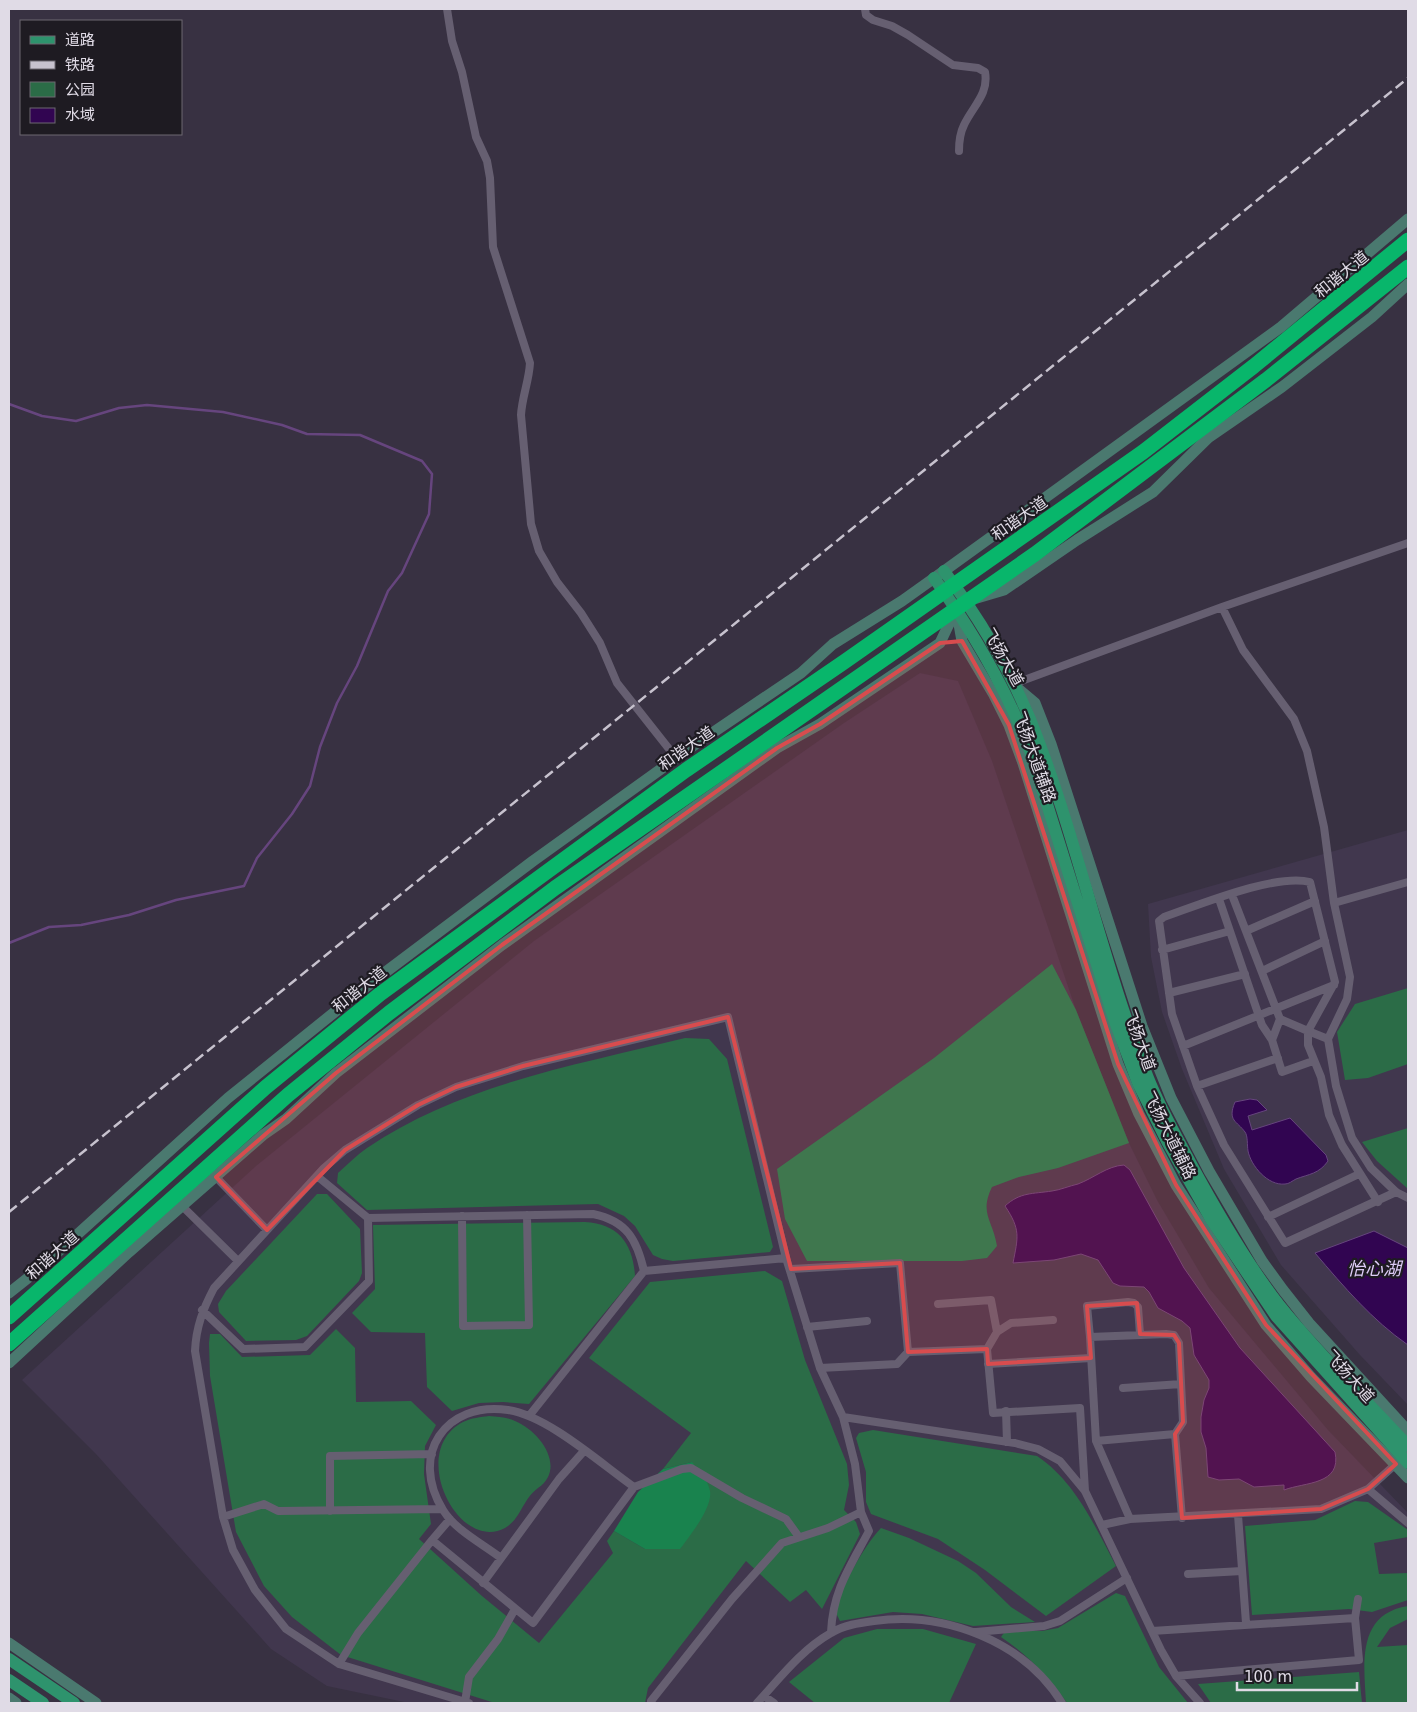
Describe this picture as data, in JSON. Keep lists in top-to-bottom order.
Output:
{
  "streets": {
    "highway": ["和谐大道"],
    "main road": ["飞扬大道"],
    "street": ["飞扬大道辅路"]
  },
  "crossings": [
    ["和谐大道", "飞扬大道"],
    ["飞扬大道", "飞扬大道辅路"]
  ],
  "water": ["怡心湖"],
  "legend": [
    "道路",
    "铁路",
    "公园",
    "水域"
  ],
  "scale_bar": "100 m"
}
